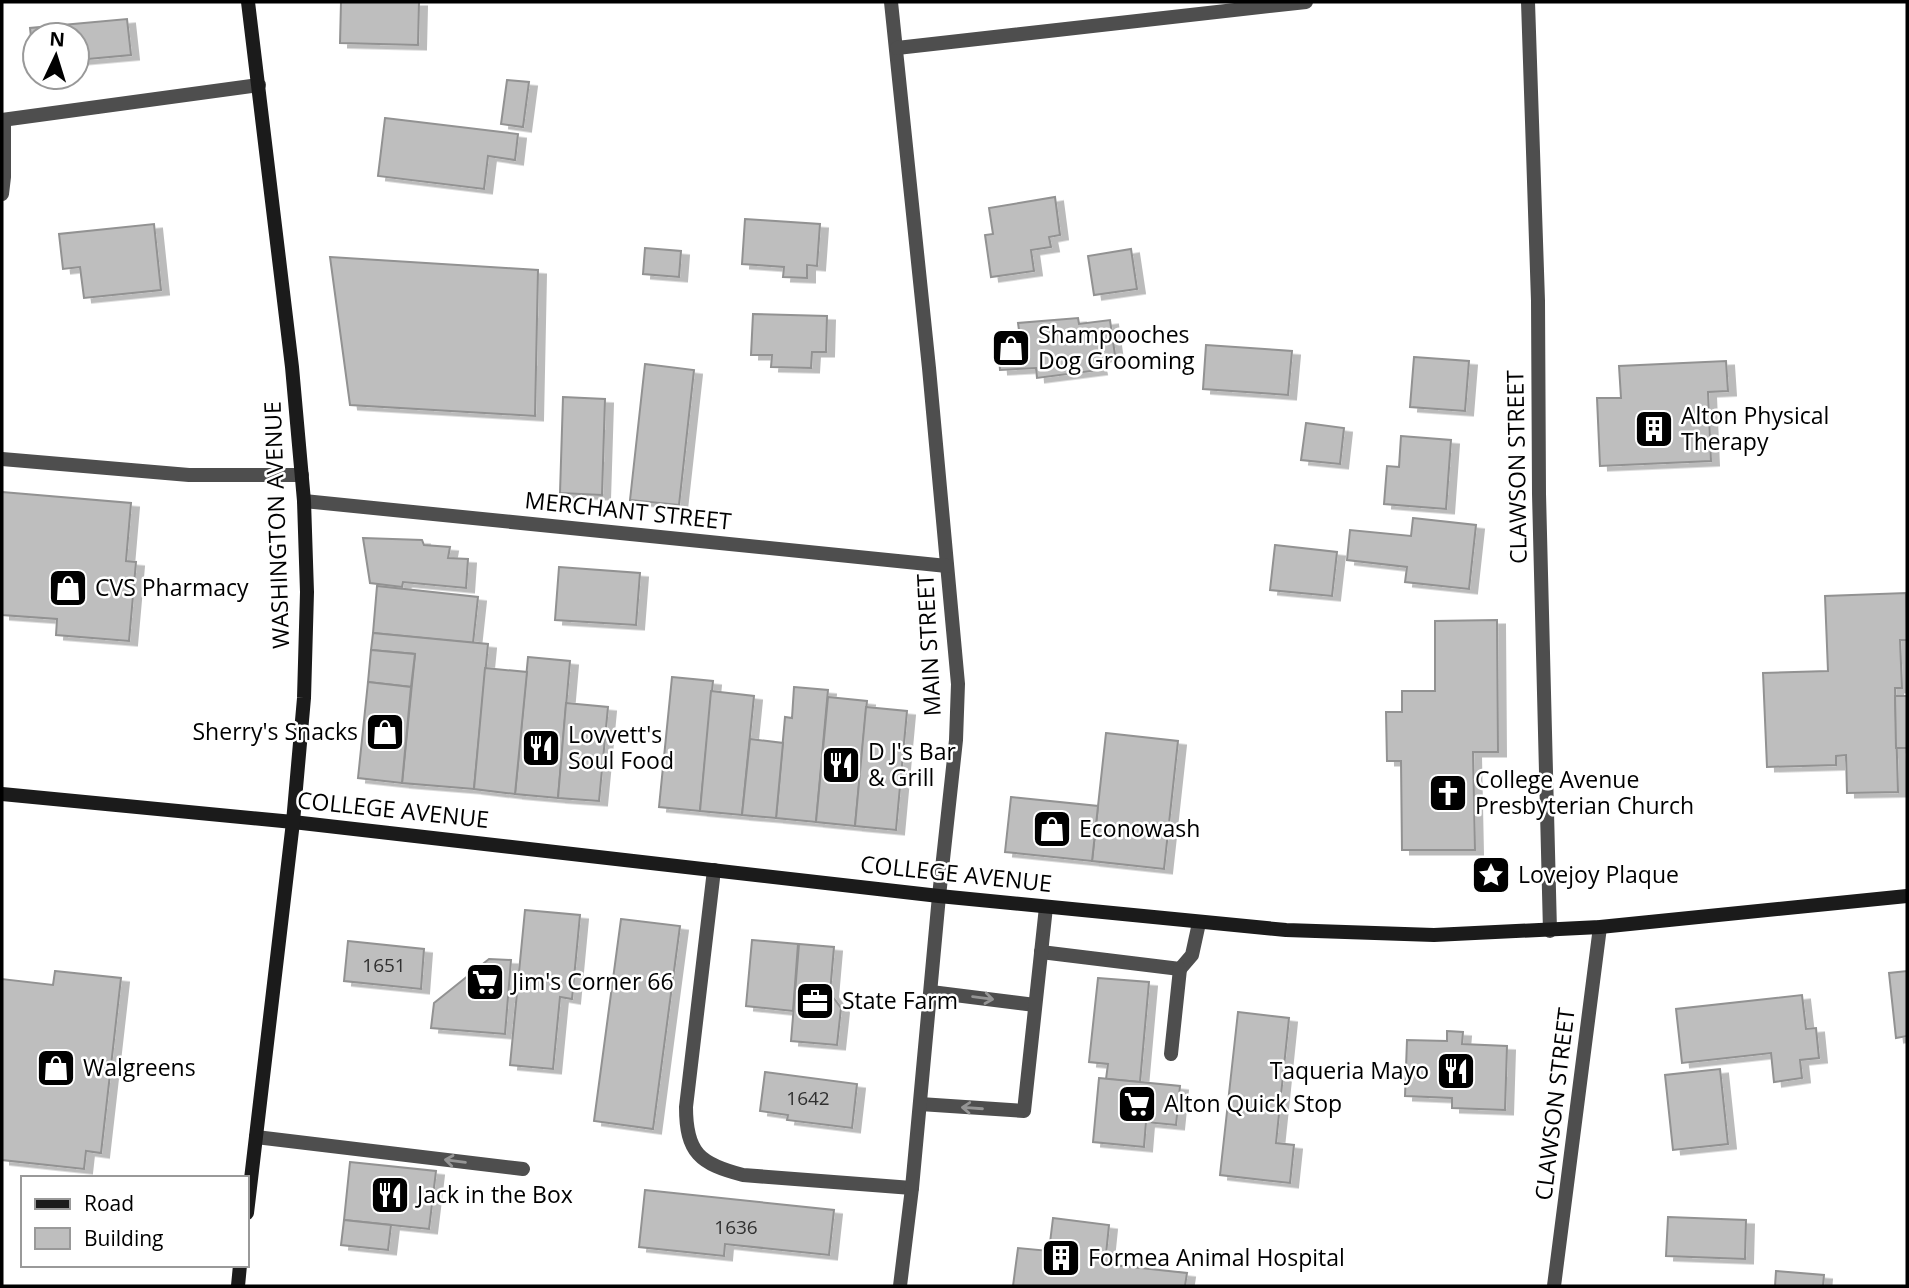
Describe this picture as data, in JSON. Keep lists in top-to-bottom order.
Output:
{
  "streets": {
    "main road": ["WASHINGTON AVENUE", "COLLEGE AVENUE"],
    "street": ["CLAWSON STREET", "MERCHANT STREET", "MAIN STREET"]
  },
  "crossings": [
    ["CLAWSON STREET", "COLLEGE AVENUE"],
    ["MERCHANT STREET", "WASHINGTON AVENUE"],
    ["MERCHANT STREET", "MAIN STREET"],
    ["WASHINGTON AVENUE", "COLLEGE AVENUE"],
    ["MAIN STREET", "COLLEGE AVENUE"]
  ],
  "places": {
    "shop": [
      "Shampooches Dog Grooming",
      "CVS Pharmacy",
      "Sherry's Snacks",
      "Econowash",
      "Walgreens"
    ],
    "building": ["Alton Physical Therapy", "Formea Animal Hospital"],
    "restaurant": [
      "Lovvett's Soul Food",
      "D J's Bar & Grill",
      "Taqueria Mayo",
      "Jack in the Box"
    ],
    "church": ["College Avenue Presbyterian Church"],
    "place": ["Lovejoy Plaque"],
    "supermarket": ["Jim's Corner 66", "Alton Quick Stop"],
    "office": ["State Farm"]
  },
  "house_numbers": ["1651", "1642", "1636"],
  "legend": ["Road", "Building"],
  "north": "top"
}
